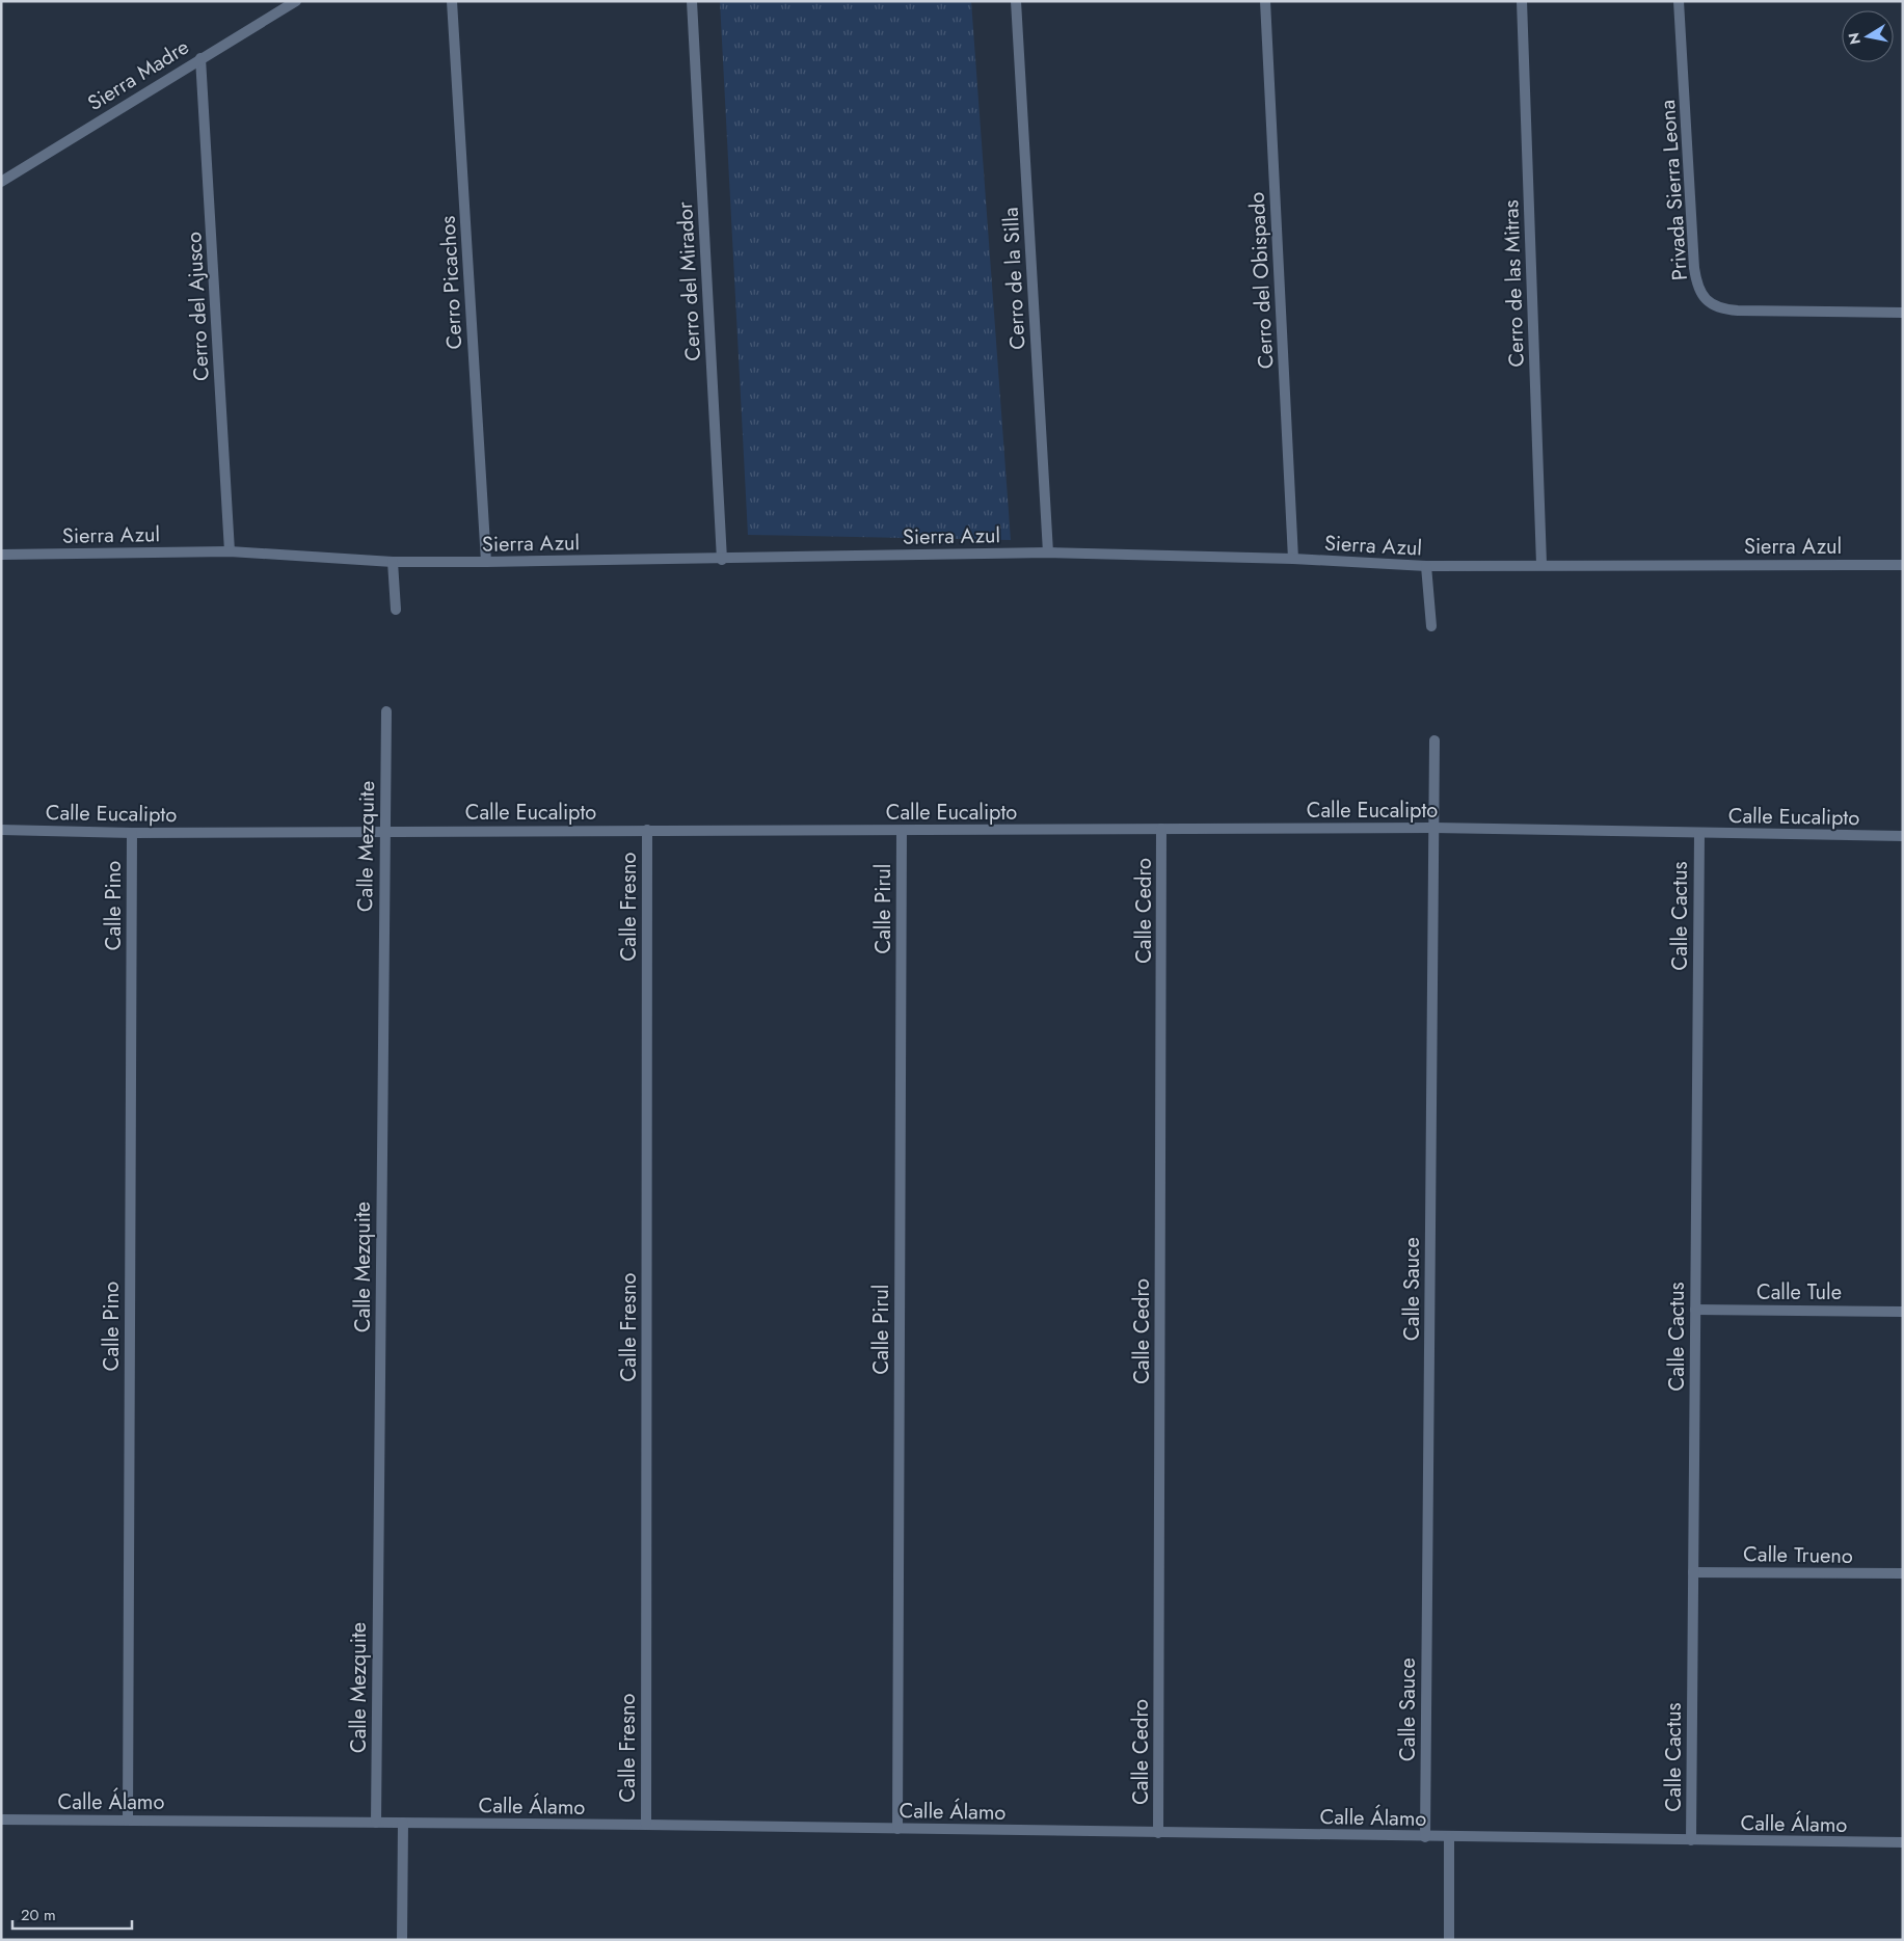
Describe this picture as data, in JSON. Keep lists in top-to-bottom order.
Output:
{
  "streets": {
    "street": [
      "Sierra Madre",
      "Privada Sierra Leona",
      "Cerro de la Silla",
      "Cerro del Obispado",
      "Cerro del Mirador",
      "Cerro Picachos",
      "Cerro de las Mitras",
      "Cerro del Ajusco",
      "Sierra Azul",
      "Calle Eucalipto",
      "Calle Mezquite",
      "Calle Pino",
      "Calle Fresno",
      "Calle Pirul",
      "Calle Cedro",
      "Calle Cactus",
      "Calle Sauce",
      "Calle Tule",
      "Calle Trueno",
      "Calle Álamo"
    ]
  },
  "crossings": [
    ["Sierra Madre", "Cerro del Ajusco"],
    ["Cerro de la Silla", "Sierra Azul"],
    ["Cerro del Obispado", "Sierra Azul"],
    ["Cerro del Mirador", "Sierra Azul"],
    ["Cerro Picachos", "Sierra Azul"],
    ["Cerro de las Mitras", "Sierra Azul"],
    ["Cerro del Ajusco", "Sierra Azul"],
    ["Calle Eucalipto", "Calle Mezquite"],
    ["Calle Eucalipto", "Calle Pino"],
    ["Calle Eucalipto", "Calle Fresno"],
    ["Calle Eucalipto", "Calle Pirul"],
    ["Calle Eucalipto", "Calle Cedro"],
    ["Calle Eucalipto", "Calle Cactus"],
    ["Calle Eucalipto", "Calle Sauce"],
    ["Calle Mezquite", "Calle Álamo"],
    ["Calle Pino", "Calle Álamo"],
    ["Calle Fresno", "Calle Álamo"],
    ["Calle Pirul", "Calle Álamo"],
    ["Calle Cedro", "Calle Álamo"],
    ["Calle Cactus", "Calle Tule"],
    ["Calle Cactus", "Calle Trueno"],
    ["Calle Cactus", "Calle Álamo"],
    ["Calle Sauce", "Calle Álamo"]
  ],
  "scale_bar": "20 m",
  "north": "left"
}
